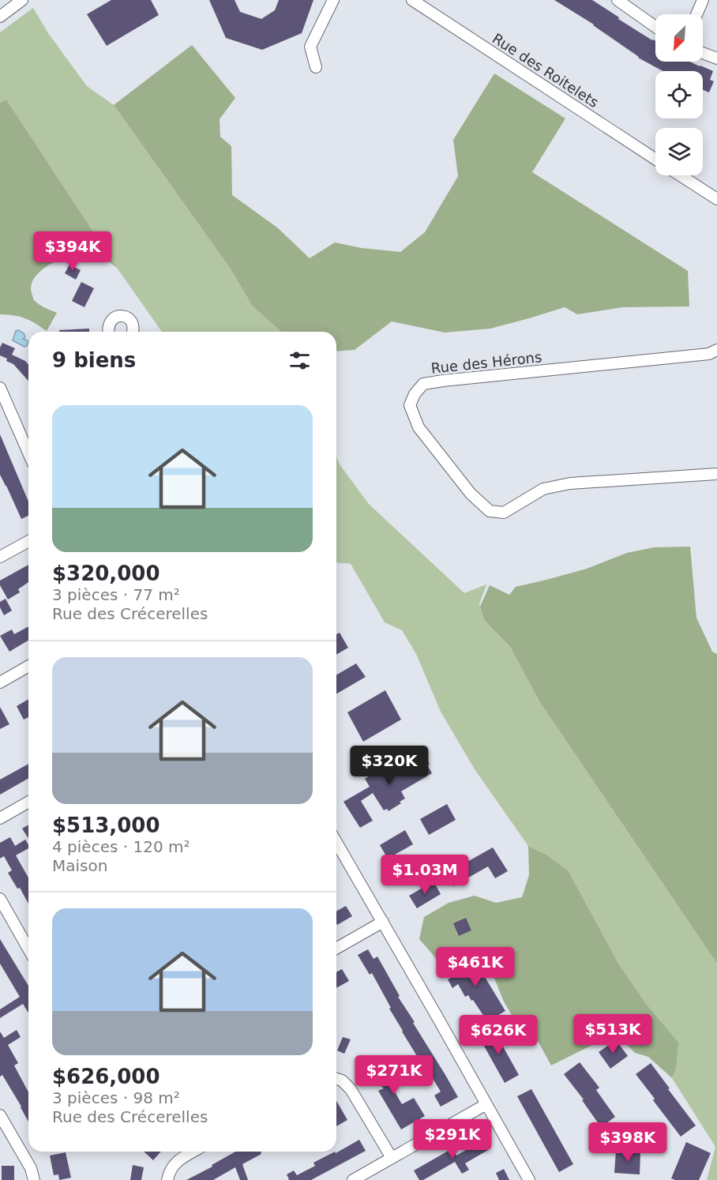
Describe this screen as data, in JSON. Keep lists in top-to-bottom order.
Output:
{
  "streets": {
    "street": ["Rue des Roitelets", "Rue des Hérons"]
  },
  "north": "bottom left",
  "page": {
    "price": [
      "$394K",
      "$320K",
      "$1.03M",
      "$461K",
      "$513K",
      "$626K",
      "$271K",
      "$291K",
      "$398K"
    ],
    "heading": "9 biens",
    "list": [
      {
        "name": "$320,000",
        "note": "3 pièces · 77 m² · Rue des Crécerelles"
      },
      {
        "name": "$513,000",
        "note": "4 pièces · 120 m² · Maison"
      },
      {
        "name": "$626,000",
        "note": "3 pièces · 98 m² · Rue des Crécerelles"
      }
    ]
  }
}
